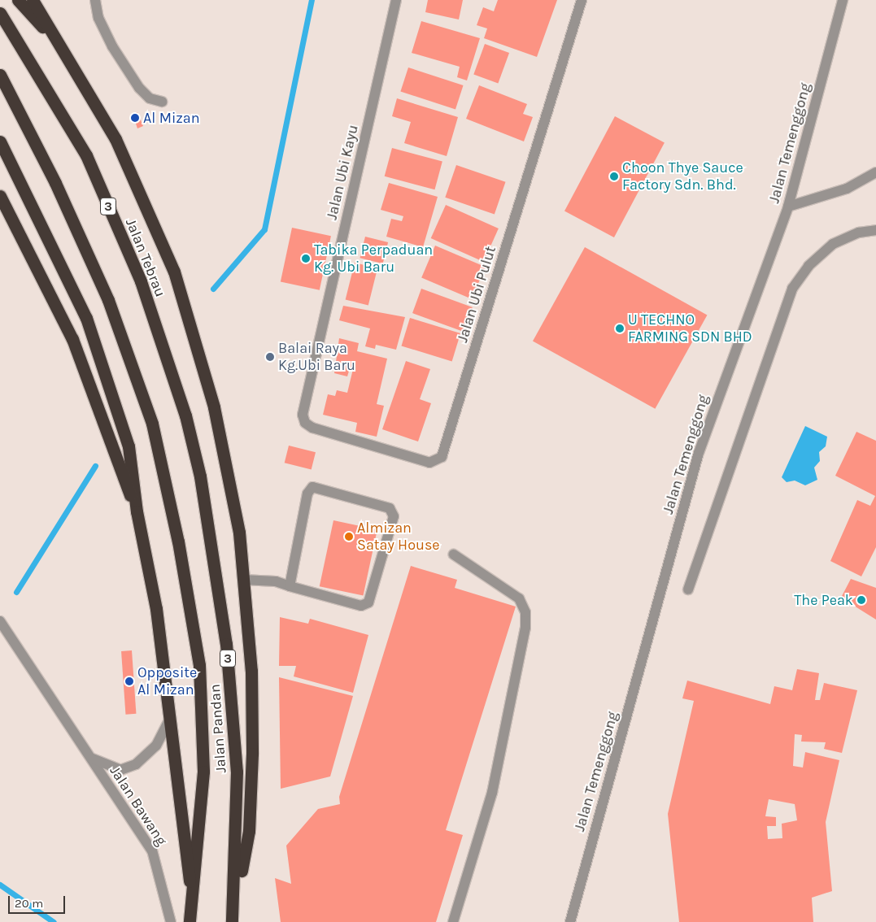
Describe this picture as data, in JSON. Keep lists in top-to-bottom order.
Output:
{
  "streets": {
    "highway": ["3", "Jalan Tebrau", "Jalan Pandan"],
    "street": [
      "Jalan Temenggong",
      "Jalan Ubi Kayu",
      "Jalan Ubi Pulut",
      "Jalan Bawang"
    ]
  },
  "crossings": [
    ["Jalan Ubi Kayu", "Jalan Ubi Pulut"],
    ["Jalan Tebrau", "Jalan Pandan"]
  ],
  "places": [
    "Al Mizan",
    "Choon Thye Sauce Factory Sdn. Bhd.",
    "Tabika Perpaduan Kg. Ubi Baru",
    "U TECHNO FARMING SDN BHD",
    "Balai Raya Kg.Ubi Baru",
    "Almizan Satay House",
    "The Peak",
    "Opposite Al Mizan"
  ],
  "scale_bar": "20 m"
}
